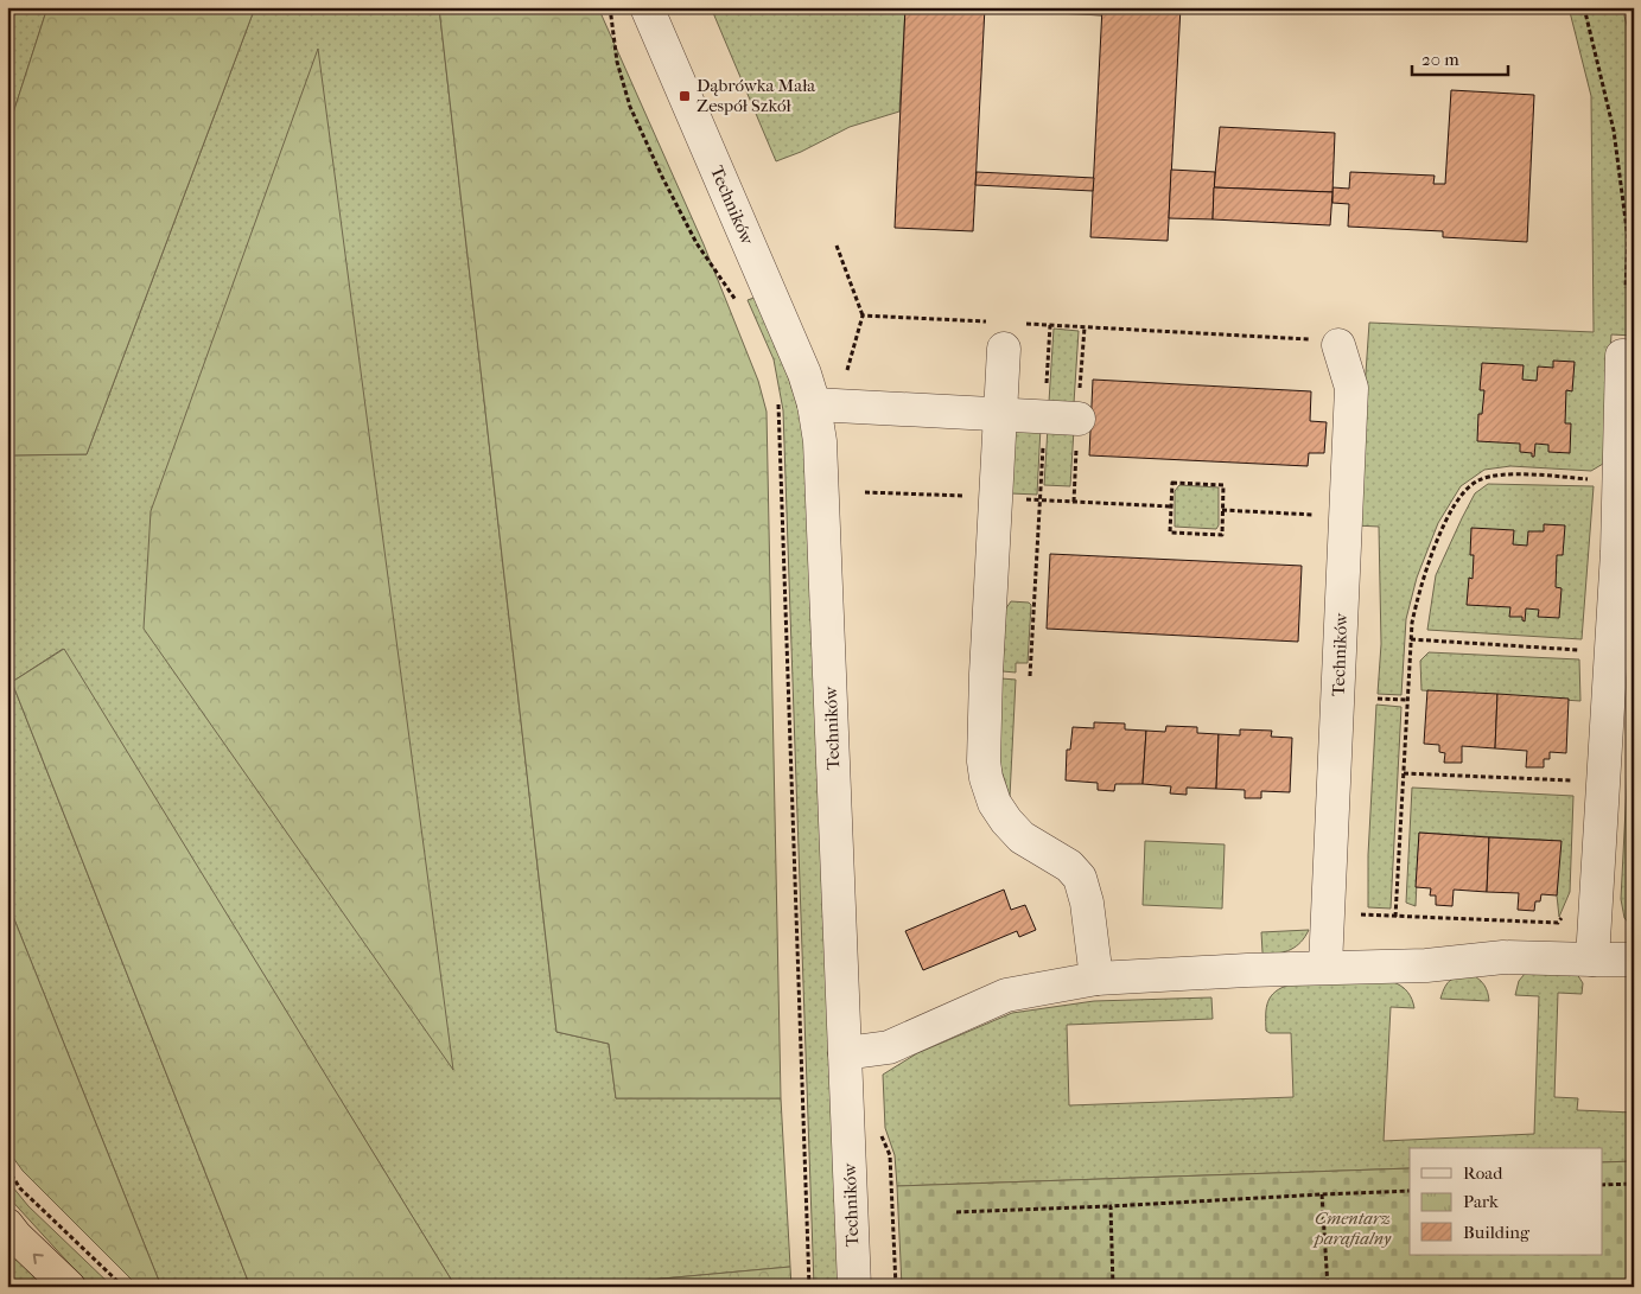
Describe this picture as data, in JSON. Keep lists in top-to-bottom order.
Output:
{
  "streets": {
    "street": ["Techników"]
  },
  "parks": ["Cmentarz parafialny"],
  "places": {
    "transit": ["Dąbrówka Mała Zespół Szkół"]
  },
  "legend": ["Road", "Park", "Building"],
  "scale_bar": "20 m"
}
